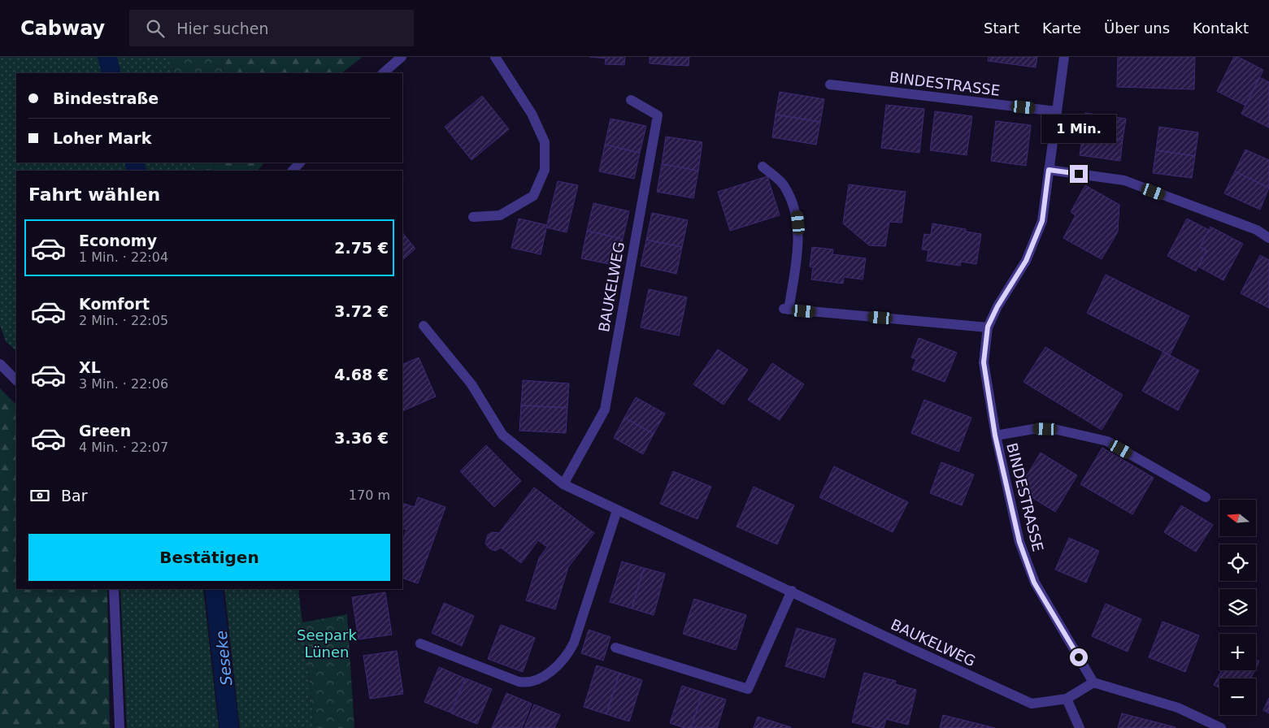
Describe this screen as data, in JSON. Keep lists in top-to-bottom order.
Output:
{
  "streets": {
    "street": ["BINDESTRASSE", "BAUKELWEG"]
  },
  "crossings": [
    ["BINDESTRASSE", "BAUKELWEG"]
  ],
  "water": ["Seseke"],
  "parks": ["Seepark Lünen"],
  "north": "left",
  "page": {
    "header": "Cabway",
    "search": "Hier suchen",
    "nav": [
      "Start",
      "Karte",
      "Über uns",
      "Kontakt"
    ],
    "banner": ["Bindestraße", "Loher Mark"],
    "bubble": "1 Min.",
    "heading": "Fahrt wählen",
    "list": [
      {
        "name": "Economy",
        "note": "1 Min. · 22:04",
        "value": "2.75 €"
      },
      {
        "name": "Komfort",
        "note": "2 Min. · 22:05",
        "value": "3.72 €"
      },
      {
        "name": "XL",
        "note": "3 Min. · 22:06",
        "value": "4.68 €"
      },
      {
        "name": "Green",
        "note": "4 Min. · 22:07",
        "value": "3.36 €"
      }
    ],
    "pay": ["Bar", "170 m"],
    "map_buttons": ["+", "−"],
    "buttons": "Bestätigen"
  }
}
